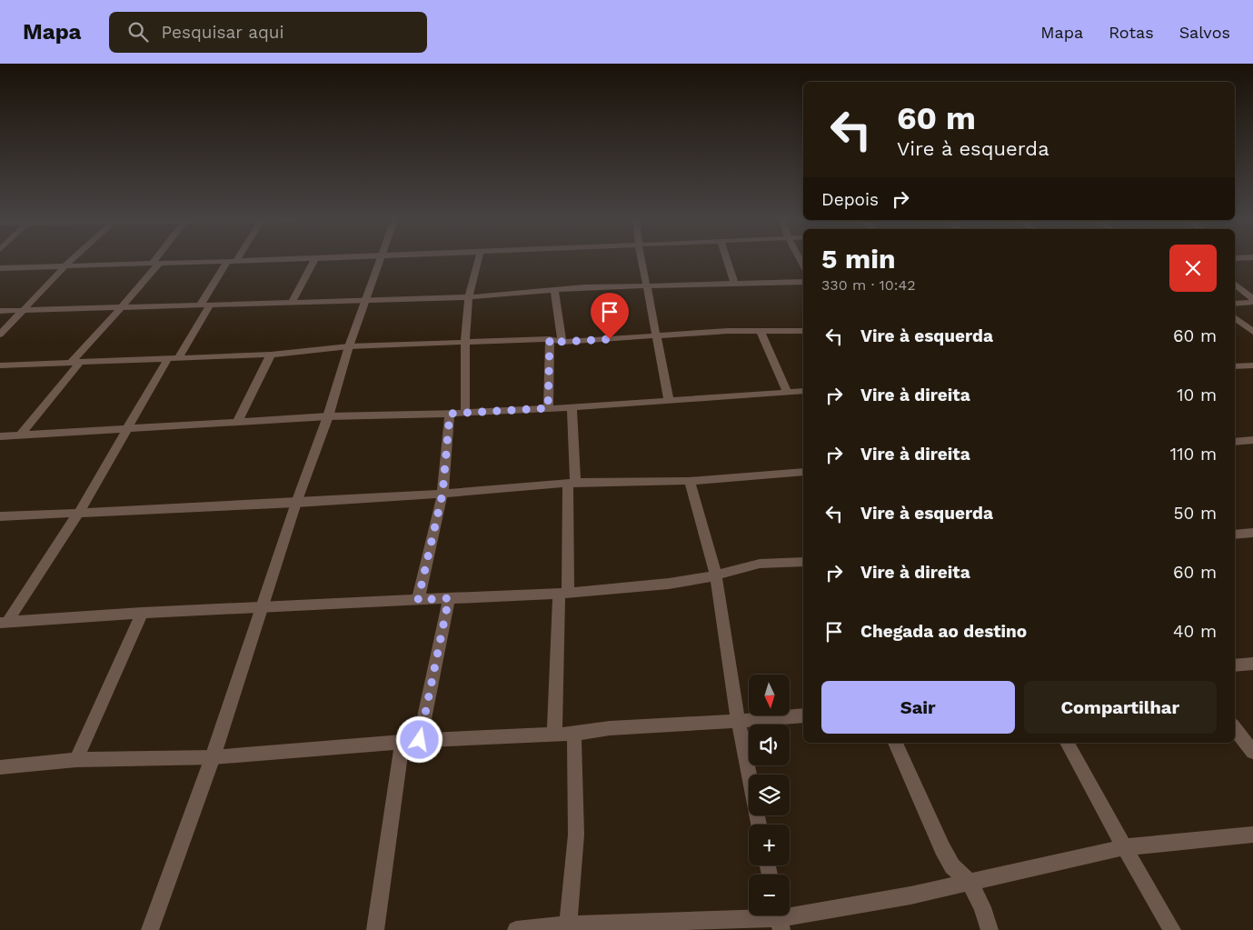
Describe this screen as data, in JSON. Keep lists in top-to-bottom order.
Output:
{
  "north": "bottom",
  "page": {
    "header": "Mapa",
    "search": "Pesquisar aqui",
    "nav": ["Mapa", "Rotas", "Salvos"],
    "turn": ["60 m", "Vire à esquerda"],
    "then": "Depois",
    "heading": ["5 min", "330 m · 10:42"],
    "list": [
      {
        "name": "Vire à esquerda",
        "value": "60 m"
      },
      {
        "name": "Vire à direita",
        "value": "10 m"
      },
      {
        "name": "Vire à direita",
        "value": "110 m"
      },
      {
        "name": "Vire à esquerda",
        "value": "50 m"
      },
      {
        "name": "Vire à direita",
        "value": "60 m"
      },
      {
        "name": "Chegada ao destino",
        "value": "40 m"
      }
    ],
    "buttons": ["Sair", "Compartilhar"],
    "map_buttons": ["+", "−"]
  }
}
